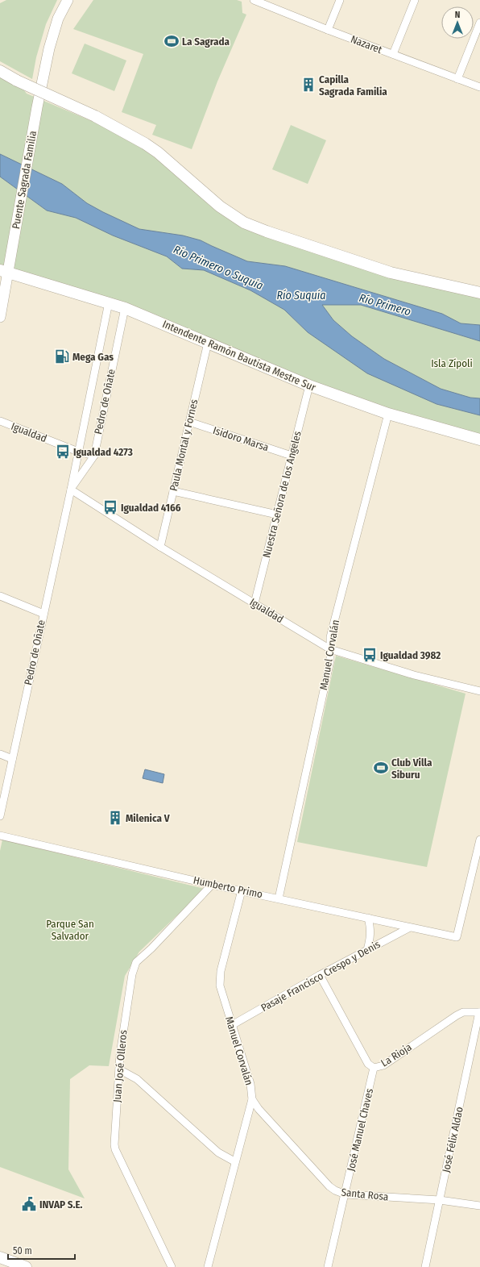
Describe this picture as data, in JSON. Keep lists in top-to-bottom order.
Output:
{
  "streets": {
    "main road": ["Puente Sagrada Familia", "Intendente Ramón Bautista Mestre Sur"],
    "street": [
      "Nazaret",
      "Pedro de Oñate",
      "Igualdad",
      "Isidoro Marsa",
      "Paula Montal y Fornes",
      "Nuestra Señora de los Angeles",
      "Manuel Corvalán",
      "Humberto Primo",
      "Pasaje Francisco Crespo y Denis",
      "La Rioja",
      "Juan José Olleros",
      "José Manuel Chaves",
      "José Félix Aldao",
      "Santa Rosa"
    ]
  },
  "crossings": [
    ["Puente Sagrada Familia", "Intendente Ramón Bautista Mestre Sur"],
    ["Intendente Ramón Bautista Mestre Sur", "Pedro de Oñate"],
    ["Intendente Ramón Bautista Mestre Sur", "Paula Montal y Fornes"],
    ["Intendente Ramón Bautista Mestre Sur", "Nuestra Señora de los Angeles"],
    ["Intendente Ramón Bautista Mestre Sur", "Manuel Corvalán"],
    ["Pedro de Oñate", "Igualdad"],
    ["Igualdad", "Paula Montal y Fornes"],
    ["Igualdad", "Nuestra Señora de los Angeles"],
    ["Igualdad", "Manuel Corvalán"],
    ["Isidoro Marsa", "Paula Montal y Fornes"],
    ["Isidoro Marsa", "Nuestra Señora de los Angeles"],
    ["Manuel Corvalán", "Humberto Primo"],
    ["Manuel Corvalán", "Pasaje Francisco Crespo y Denis"],
    ["Manuel Corvalán", "Santa Rosa"],
    ["Humberto Primo", "Pasaje Francisco Crespo y Denis"],
    ["Humberto Primo", "Juan José Olleros"],
    ["Pasaje Francisco Crespo y Denis", "La Rioja"],
    ["La Rioja", "José Manuel Chaves"],
    ["La Rioja", "José Félix Aldao"],
    ["José Manuel Chaves", "Santa Rosa"],
    ["José Félix Aldao", "Santa Rosa"]
  ],
  "water": ["Río Primero o Suquía", "Río Suquía", "Río Primero"],
  "parks": ["Isla Zípoli", "Parque San Salvador"],
  "places": {
    "sports": ["La Sagrada", "Club Villa Siburu"],
    "building": ["Capilla Sagrada Familia", "Milenica V"],
    "fuel station": ["Mega Gas"],
    "bus stop": ["Igualdad 4273", "Igualdad 4166", "Igualdad 3982"],
    "public building": ["INVAP S.E."]
  },
  "scale_bar": "50 m",
  "north": "top"
}
